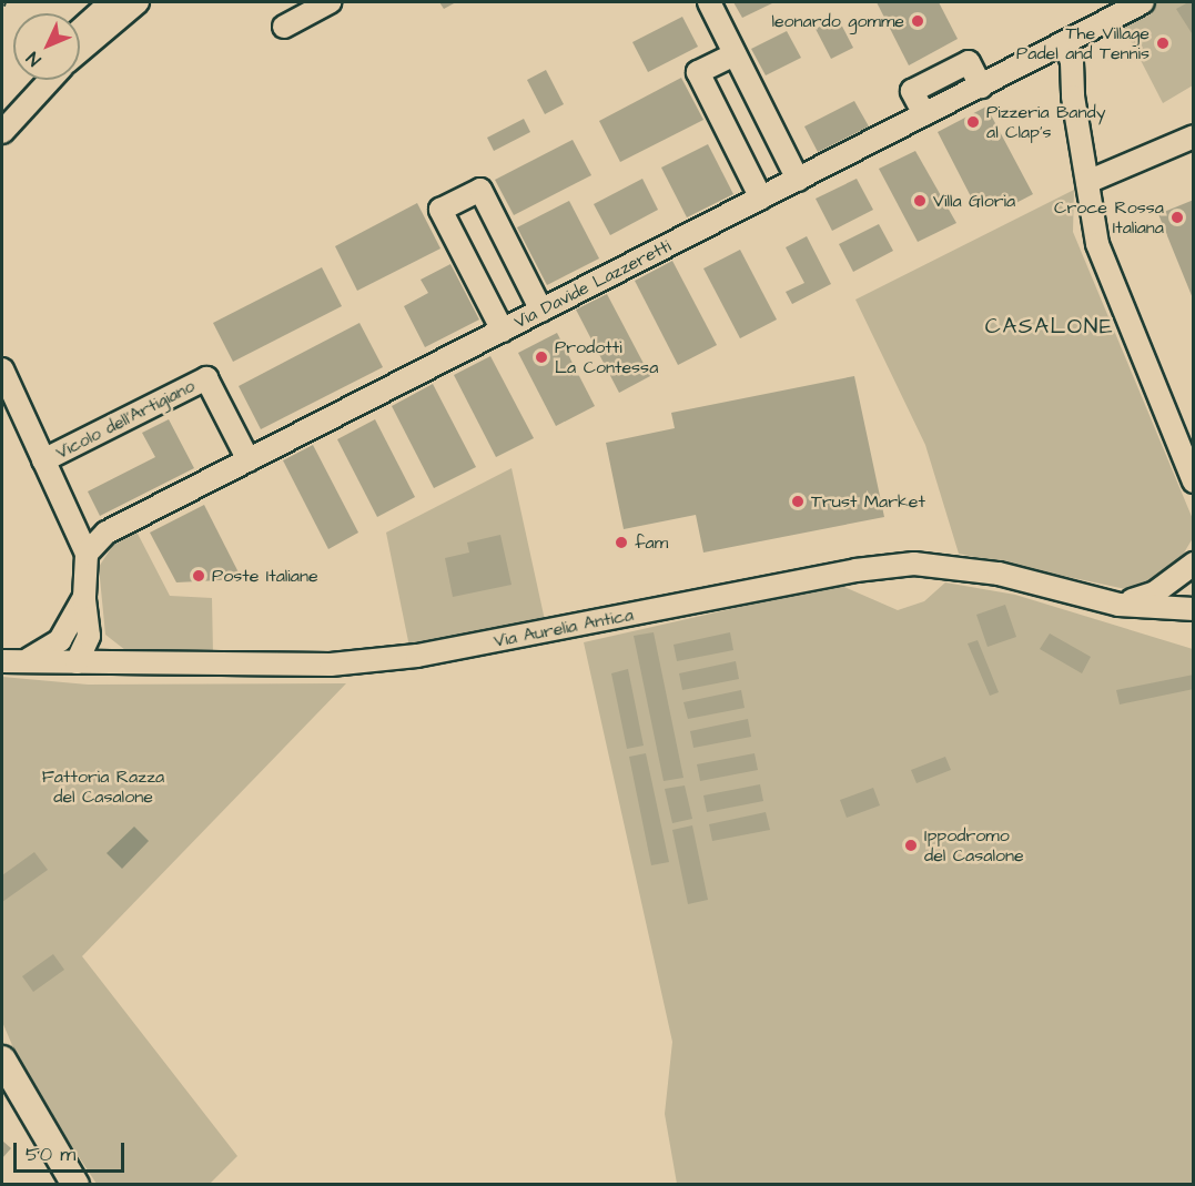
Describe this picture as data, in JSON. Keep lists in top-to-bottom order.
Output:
{
  "streets": {
    "street": ["Via Davide Lazzeretti", "Vicolo dell'Artigiano", "Via Aurelia Antica"]
  },
  "crossings": [
    ["Via Davide Lazzeretti", "Vicolo dell'Artigiano"]
  ],
  "districts": ["CASALONE"],
  "parks": ["Fattoria Razza del Casalone"],
  "places": [
    "leonardo gomme",
    "The Village Padel and Tennis",
    "Pizzeria Bandy al Clap's",
    "Villa Gloria",
    "Croce Rossa Italiana",
    "Prodotti La Contessa",
    "Trust Market",
    "fam",
    "Poste Italiane",
    "Ippodromo del Casalone"
  ],
  "scale_bar": "50 m",
  "north": "bottom left"
}
